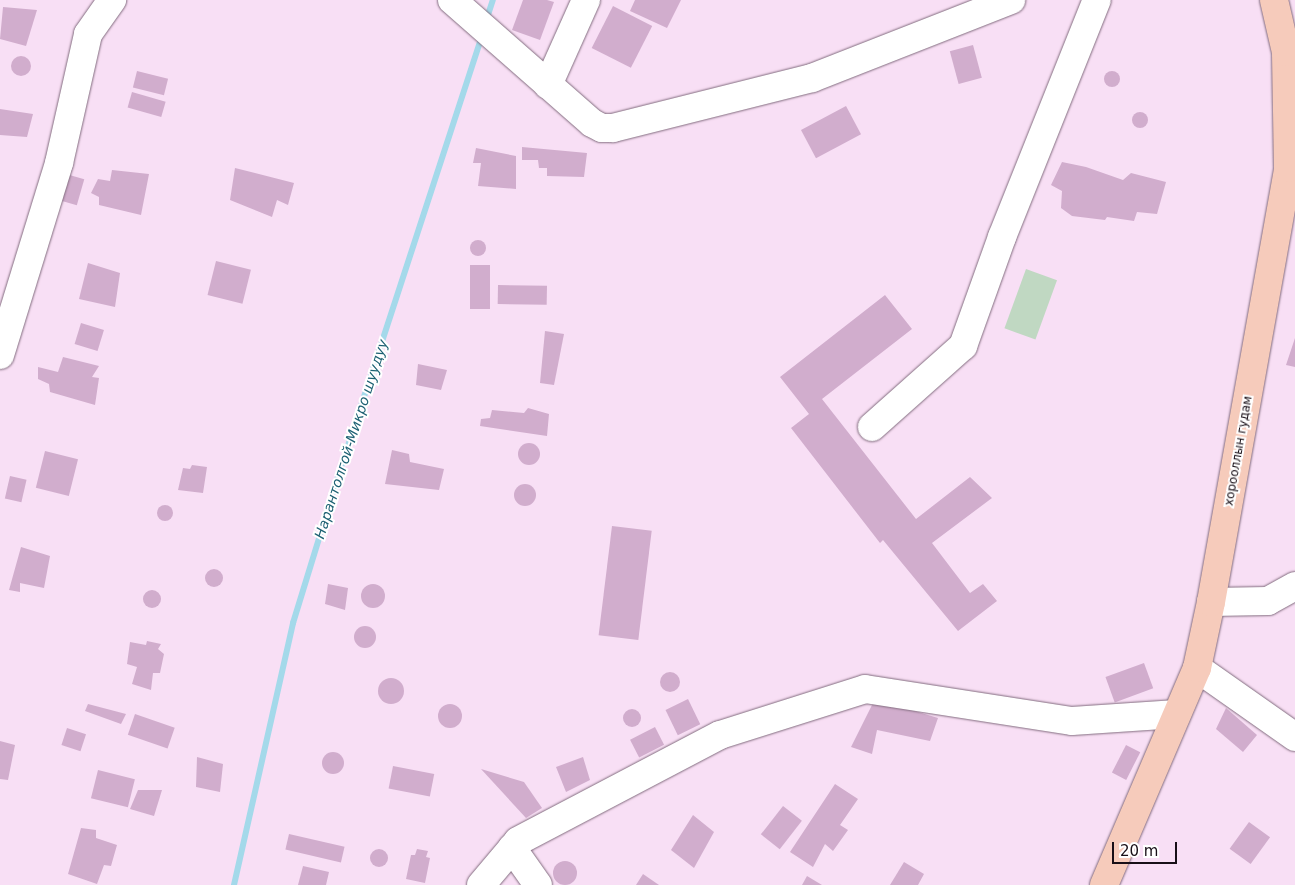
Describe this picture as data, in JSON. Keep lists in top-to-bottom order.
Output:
{
  "streets": {
    "main road": ["хорооллын гудам"]
  },
  "water": ["Нарантолгой-Микро шуудуу"],
  "scale_bar": "20 m"
}
